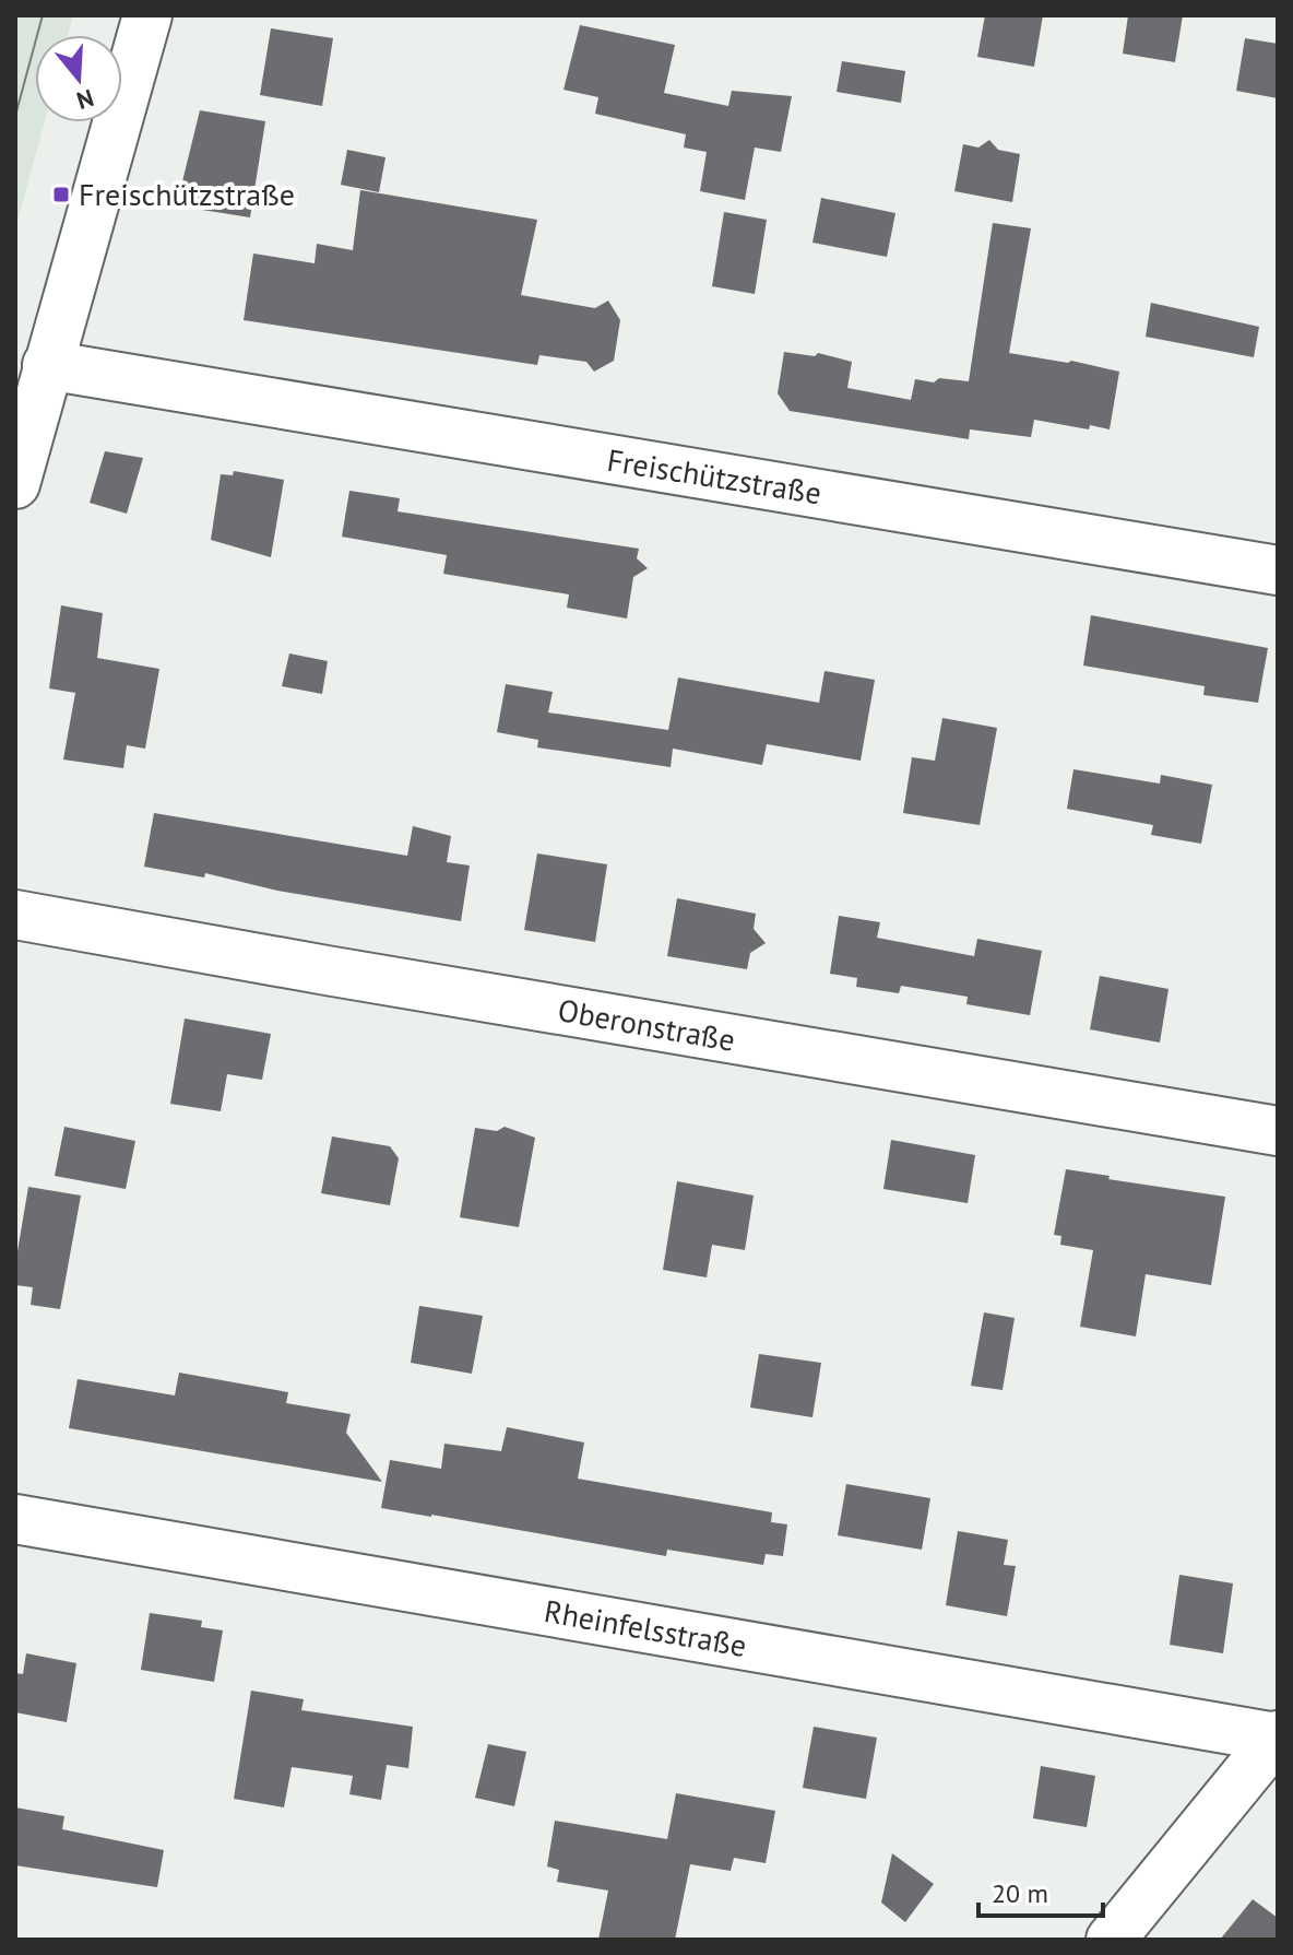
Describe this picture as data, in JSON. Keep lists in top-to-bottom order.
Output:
{
  "streets": {
    "street": ["Freischützstraße", "Oberonstraße", "Rheinfelsstraße"]
  },
  "places": {
    "transit": ["Freischützstraße"]
  },
  "scale_bar": "20 m",
  "north": "bottom"
}
